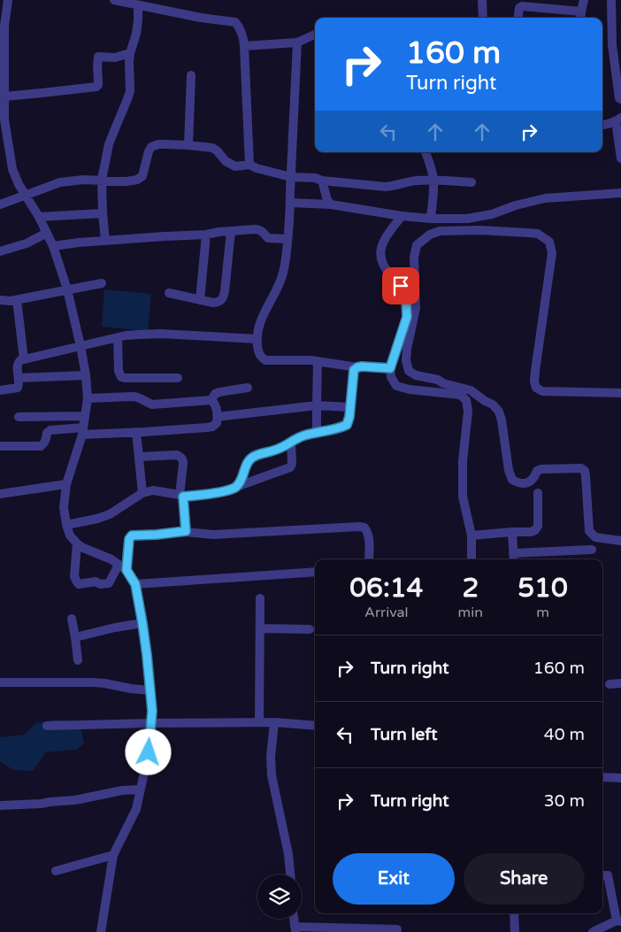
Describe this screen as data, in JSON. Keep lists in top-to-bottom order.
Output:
{
  "page": {
    "turn": ["160 m", "Turn right"],
    "eta": [
      "06:14",
      "Arrival",
      "2",
      "min",
      "510",
      "m"
    ],
    "list": [
      {
        "name": "Turn right",
        "value": "160 m"
      },
      {
        "name": "Turn left",
        "value": "40 m"
      },
      {
        "name": "Turn right",
        "value": "30 m"
      }
    ],
    "buttons": ["Exit", "Share"]
  }
}
